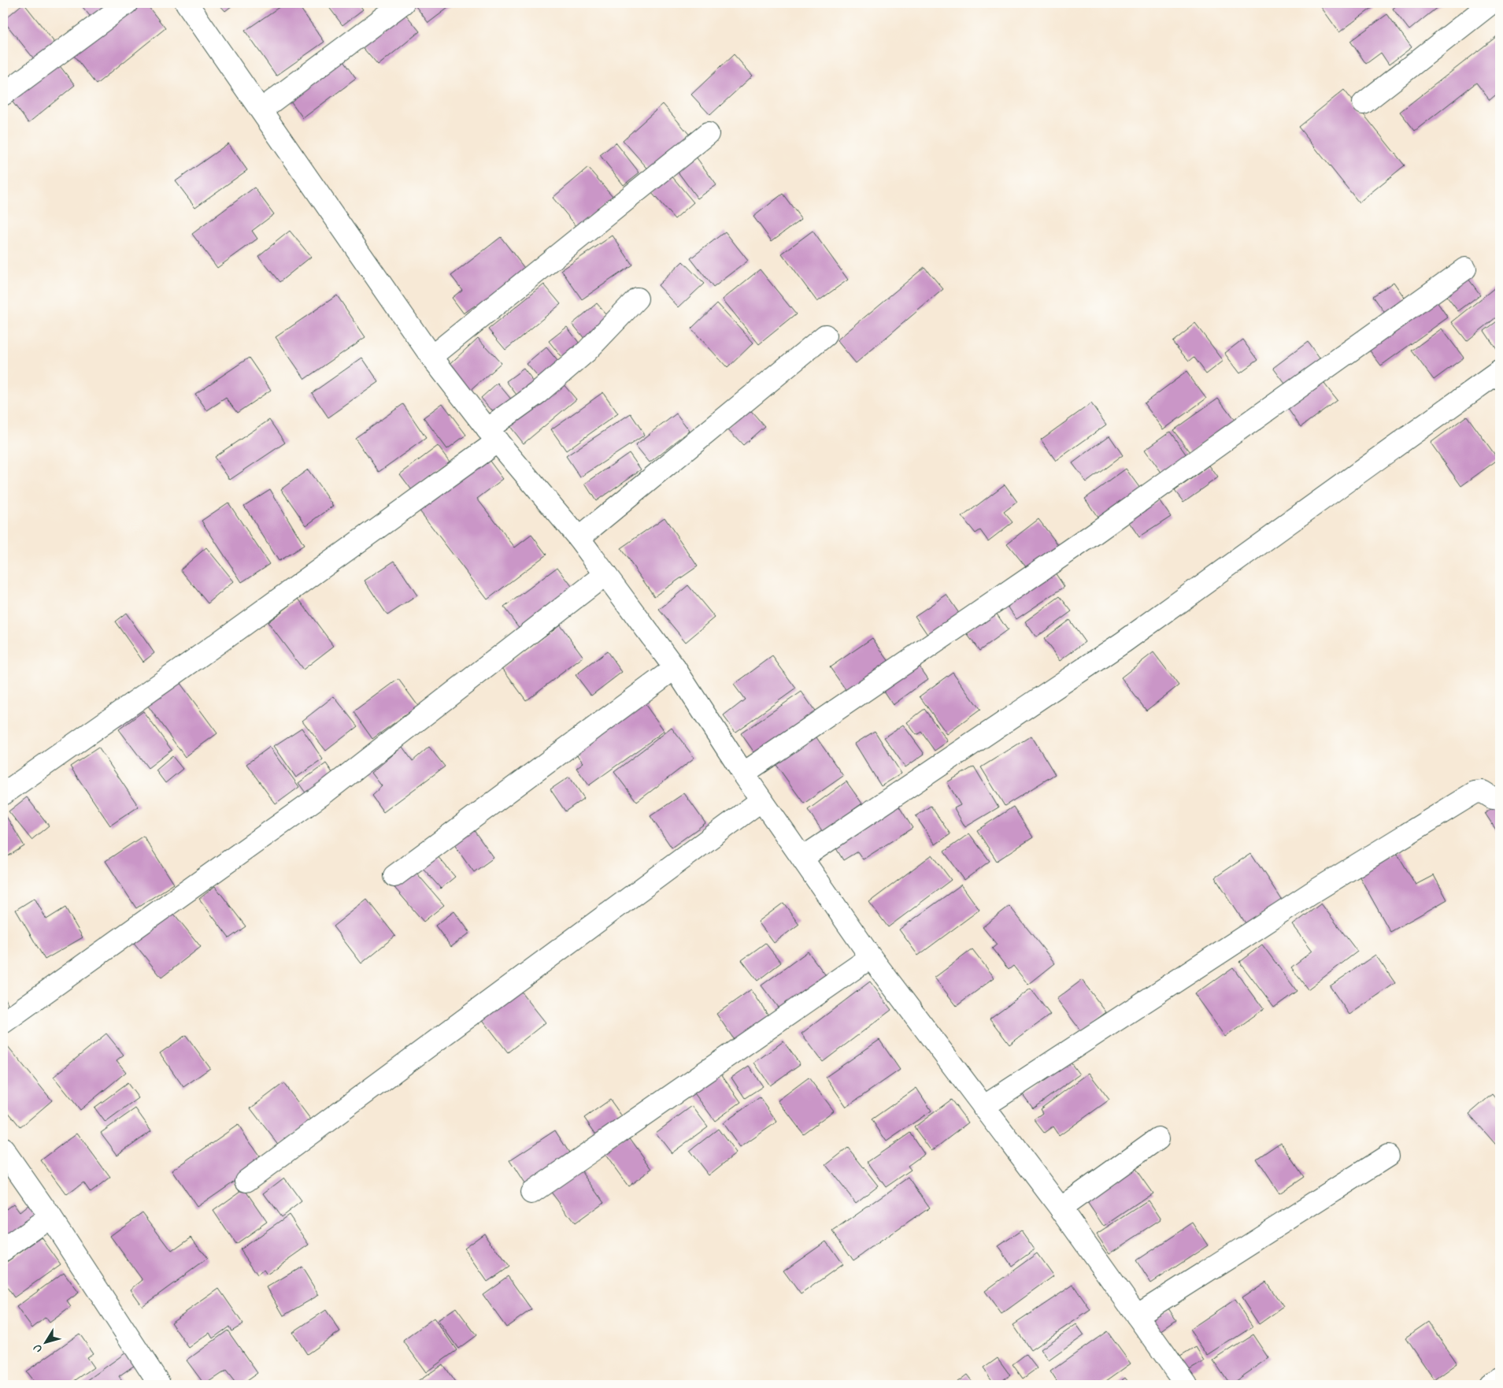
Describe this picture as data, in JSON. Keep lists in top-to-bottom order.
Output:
{
  "north": "bottom left"
}
